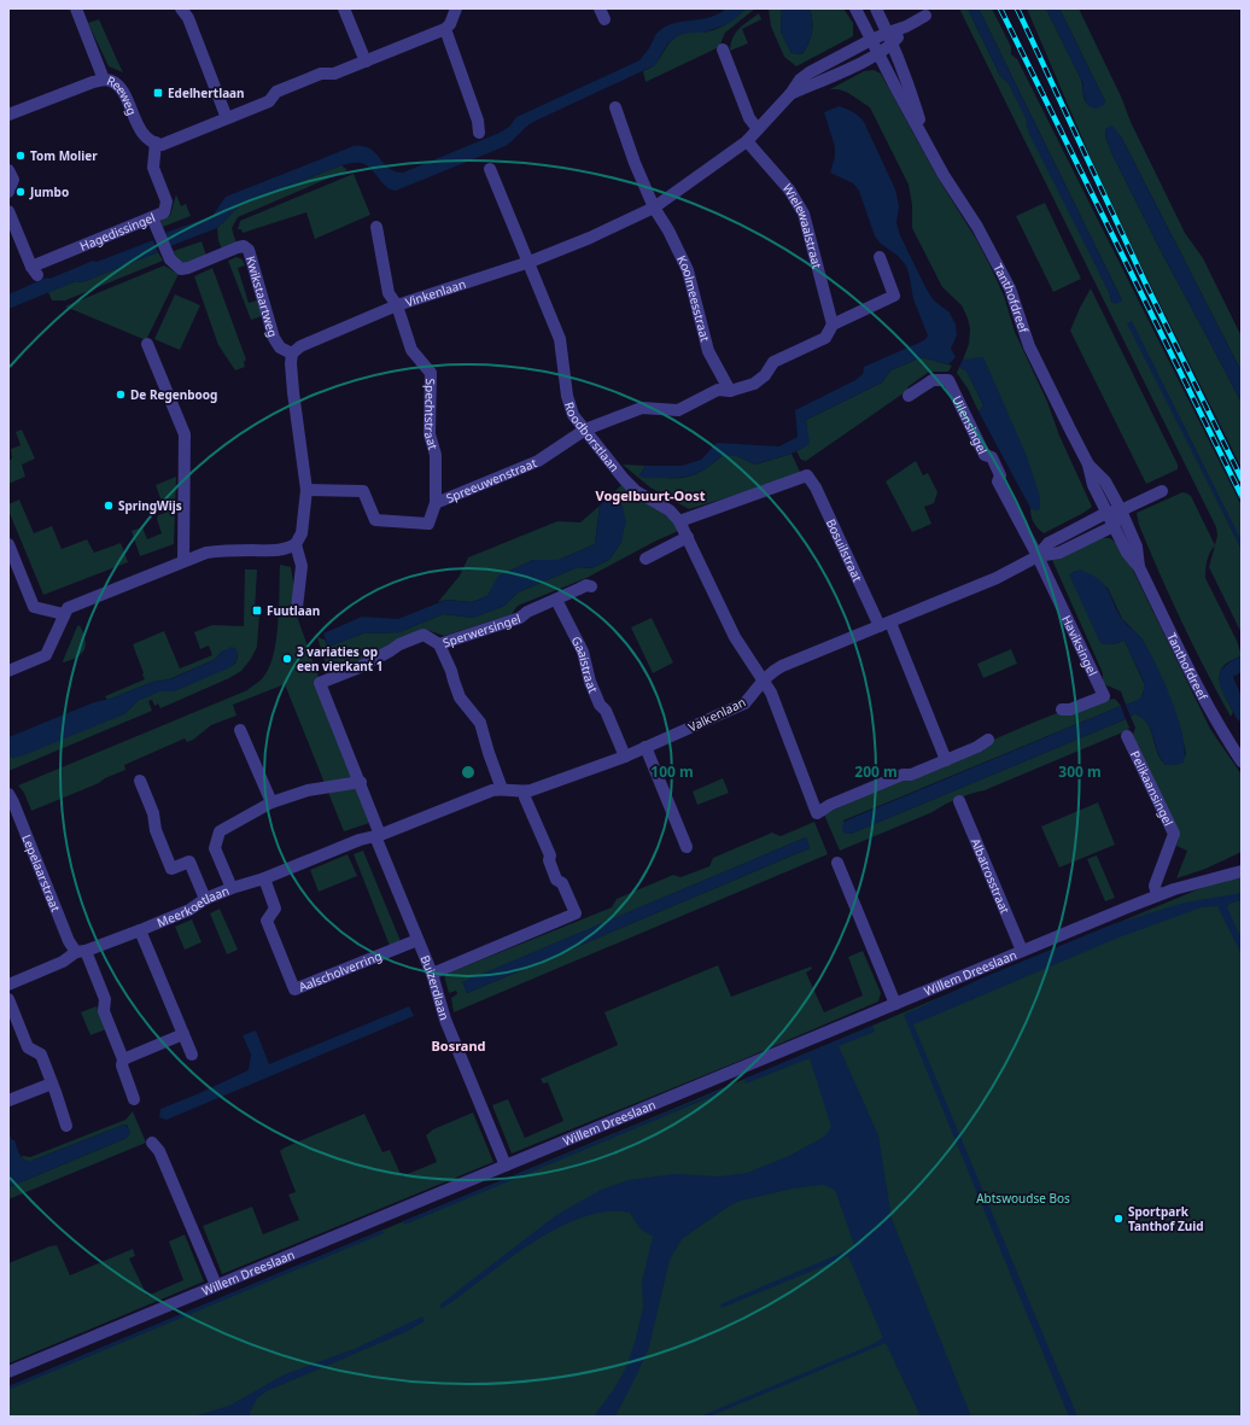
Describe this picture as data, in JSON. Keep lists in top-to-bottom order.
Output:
{
  "streets": {
    "street": [
      "Reeweg",
      "Wielewaalstraat",
      "Hagedissingel",
      "Vinkenlaan",
      "Kwikstaartweg",
      "Koolmeesstraat",
      "Tanthofdreef",
      "Spechtstraat",
      "Uilensingel",
      "Roodborstlaan",
      "Spreeuwenstraat",
      "Bosuilstraat",
      "Sperwersingel",
      "Haviksingel",
      "Gaaistraat",
      "Valkenlaan",
      "Pelikaansingel",
      "Lepelaarstraat",
      "Albatrosstraat",
      "Meerkoetlaan",
      "Aalscholverring",
      "Willem Dreeslaan",
      "Buizerdlaan"
    ]
  },
  "crossings": [
    ["Reeweg", "Hagedissingel"],
    ["Wielewaalstraat", "Vinkenlaan"],
    ["Wielewaalstraat", "Spreeuwenstraat"],
    ["Hagedissingel", "Kwikstaartweg"],
    ["Vinkenlaan", "Kwikstaartweg"],
    ["Vinkenlaan", "Koolmeesstraat"],
    ["Vinkenlaan", "Tanthofdreef"],
    ["Vinkenlaan", "Spechtstraat"],
    ["Vinkenlaan", "Roodborstlaan"],
    ["Koolmeesstraat", "Spreeuwenstraat"],
    ["Tanthofdreef", "Valkenlaan"],
    ["Spechtstraat", "Spreeuwenstraat"],
    ["Uilensingel", "Haviksingel"],
    ["Uilensingel", "Valkenlaan"],
    ["Roodborstlaan", "Spreeuwenstraat"],
    ["Roodborstlaan", "Bosuilstraat"],
    ["Roodborstlaan", "Valkenlaan"],
    ["Bosuilstraat", "Valkenlaan"],
    ["Sperwersingel", "Gaaistraat"],
    ["Sperwersingel", "Buizerdlaan"],
    ["Haviksingel", "Valkenlaan"],
    ["Gaaistraat", "Valkenlaan"],
    ["Valkenlaan", "Meerkoetlaan"],
    ["Valkenlaan", "Buizerdlaan"],
    ["Pelikaansingel", "Willem Dreeslaan"],
    ["Lepelaarstraat", "Meerkoetlaan"],
    ["Albatrosstraat", "Willem Dreeslaan"],
    ["Meerkoetlaan", "Aalscholverring"],
    ["Meerkoetlaan", "Buizerdlaan"],
    ["Aalscholverring", "Buizerdlaan"],
    ["Willem Dreeslaan", "Buizerdlaan"]
  ],
  "districts": ["Vogelbuurt-Oost", "Bosrand"],
  "parks": ["Abtswoudse Bos"],
  "places": {
    "transit": ["Edelhertlaan", "Fuutlaan"],
    "other": [
      "Tom Molier",
      "Jumbo",
      "De Regenboog",
      "SpringWijs",
      "3 variaties op een vierkant 1",
      "Sportpark Tanthof Zuid"
    ]
  },
  "rings": ["100 m", "200 m", "300 m"]
}
